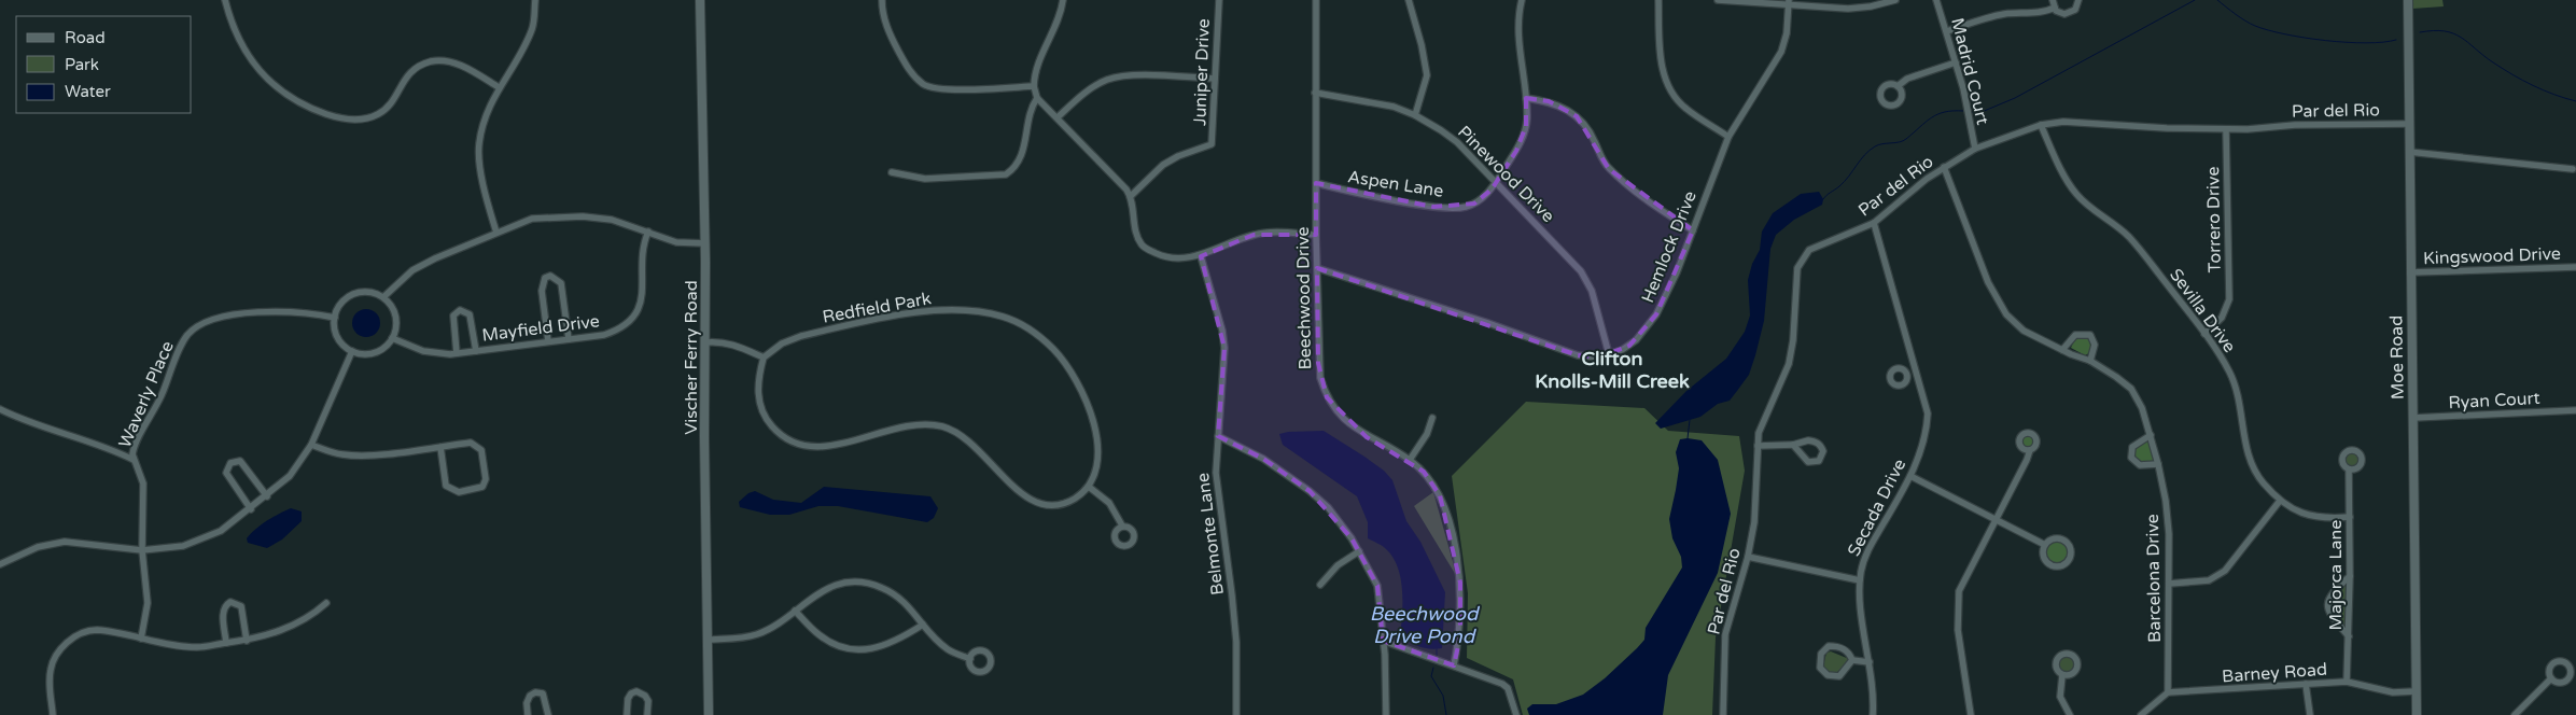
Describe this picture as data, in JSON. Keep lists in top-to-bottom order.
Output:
{
  "streets": {
    "street": [
      "Madrid Court",
      "Juniper Drive",
      "Par del Rio",
      "Pinewood Drive",
      "Aspen Lane",
      "Torrero Drive",
      "Hemlock Drive",
      "Kingswood Drive",
      "Beechwood Drive",
      "Redfield Park",
      "Sevilla Drive",
      "Mayfield Drive",
      "Vischer Ferry Road",
      "Moe Road",
      "Waverly Place",
      "Ryan Court",
      "Secada Drive",
      "Belmonte Lane",
      "Majorca Lane",
      "Barcelona Drive",
      "Barney Road"
    ]
  },
  "crossings": [
    ["Madrid Court", "Par del Rio"],
    ["Par del Rio", "Torrero Drive"],
    ["Par del Rio", "Sevilla Drive"],
    ["Par del Rio", "Moe Road"],
    ["Par del Rio", "Secada Drive"],
    ["Par del Rio", "Barcelona Drive"],
    ["Pinewood Drive", "Aspen Lane"],
    ["Pinewood Drive", "Hemlock Drive"],
    ["Pinewood Drive", "Beechwood Drive"],
    ["Aspen Lane", "Beechwood Drive"],
    ["Torrero Drive", "Sevilla Drive"],
    ["Hemlock Drive", "Beechwood Drive"],
    ["Kingswood Drive", "Moe Road"],
    ["Sevilla Drive", "Majorca Lane"],
    ["Mayfield Drive", "Waverly Place"],
    ["Moe Road", "Ryan Court"],
    ["Moe Road", "Barney Road"],
    ["Majorca Lane", "Barney Road"],
    ["Barcelona Drive", "Barney Road"]
  ],
  "districts": ["Clifton Knolls-Mill Creek"],
  "water": ["Beechwood Drive Pond"],
  "legend": ["Road", "Park", "Water"]
}
